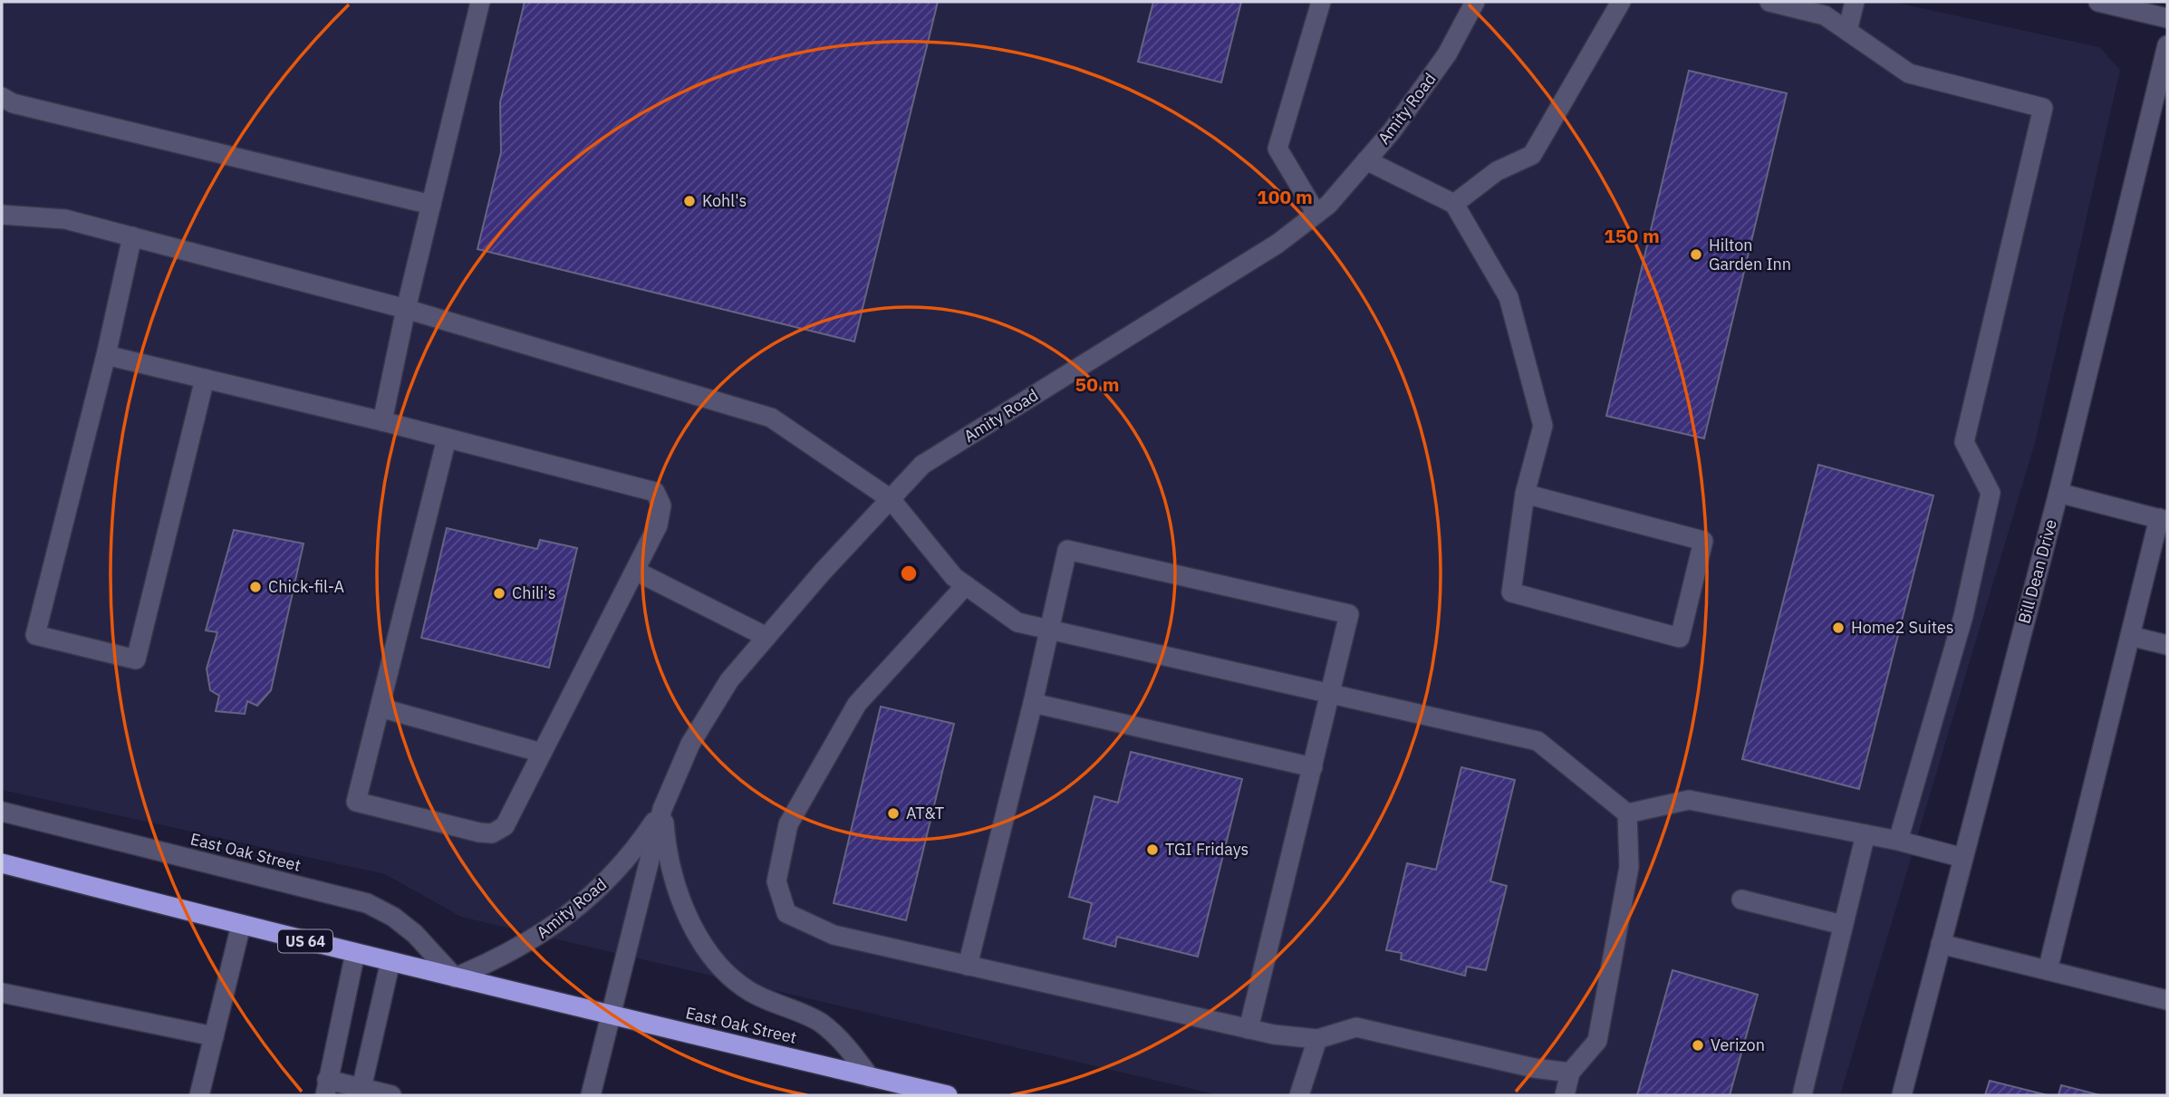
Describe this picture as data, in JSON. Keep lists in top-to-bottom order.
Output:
{
  "streets": {
    "highway": ["East Oak Street", "US 64"],
    "street": ["Amity Road", "Bill Dean Drive"]
  },
  "crossings": [
    ["Amity Road", "East Oak Street"]
  ],
  "places": [
    "Kohl's",
    "Hilton Garden Inn",
    "Chick-fil-A",
    "Chili's",
    "Home2 Suites",
    "AT&T",
    "TGI Fridays",
    "Verizon"
  ],
  "rings": ["100 m", "150 m", "50 m"]
}
